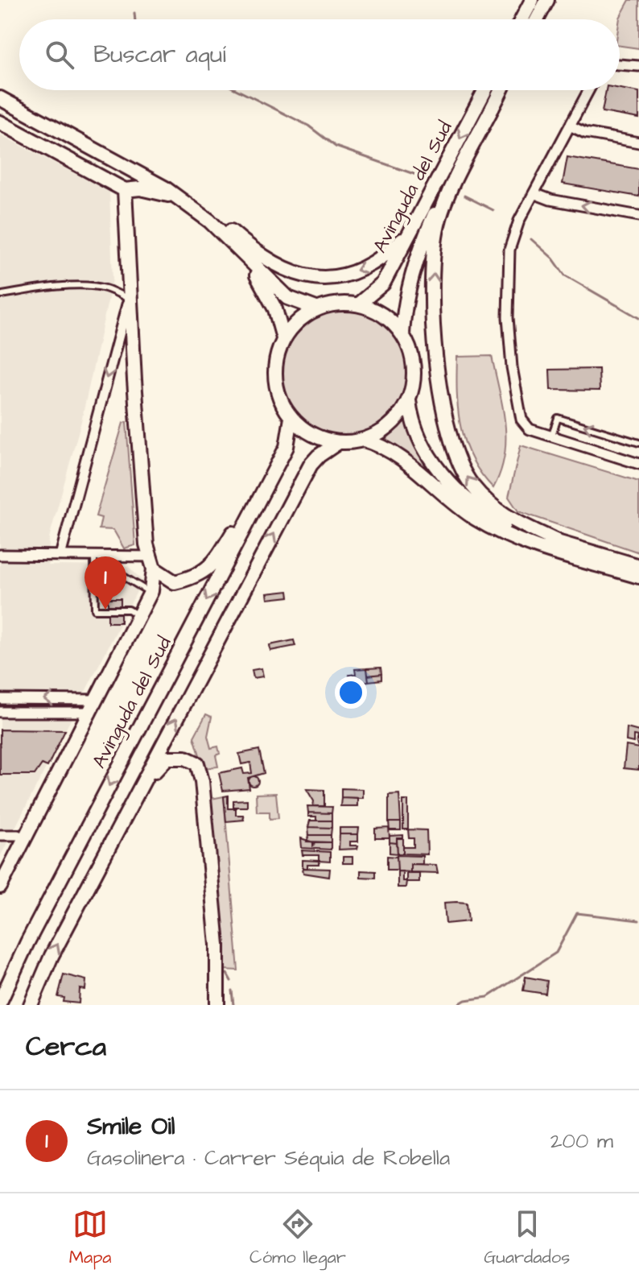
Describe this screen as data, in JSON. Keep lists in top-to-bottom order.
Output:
{
  "streets": {
    "main road": ["Avinguda del Sud"]
  },
  "page": {
    "search": "Buscar aquí",
    "pins": "1",
    "heading": "Cerca",
    "list": [
      {
        "mark": "1",
        "name": "Smile Oil",
        "note": "Gasolinera · Carrer Séquia de Robella",
        "value": "200 m"
      }
    ],
    "nav": ["Mapa", "Cómo llegar", "Guardados"]
  }
}
